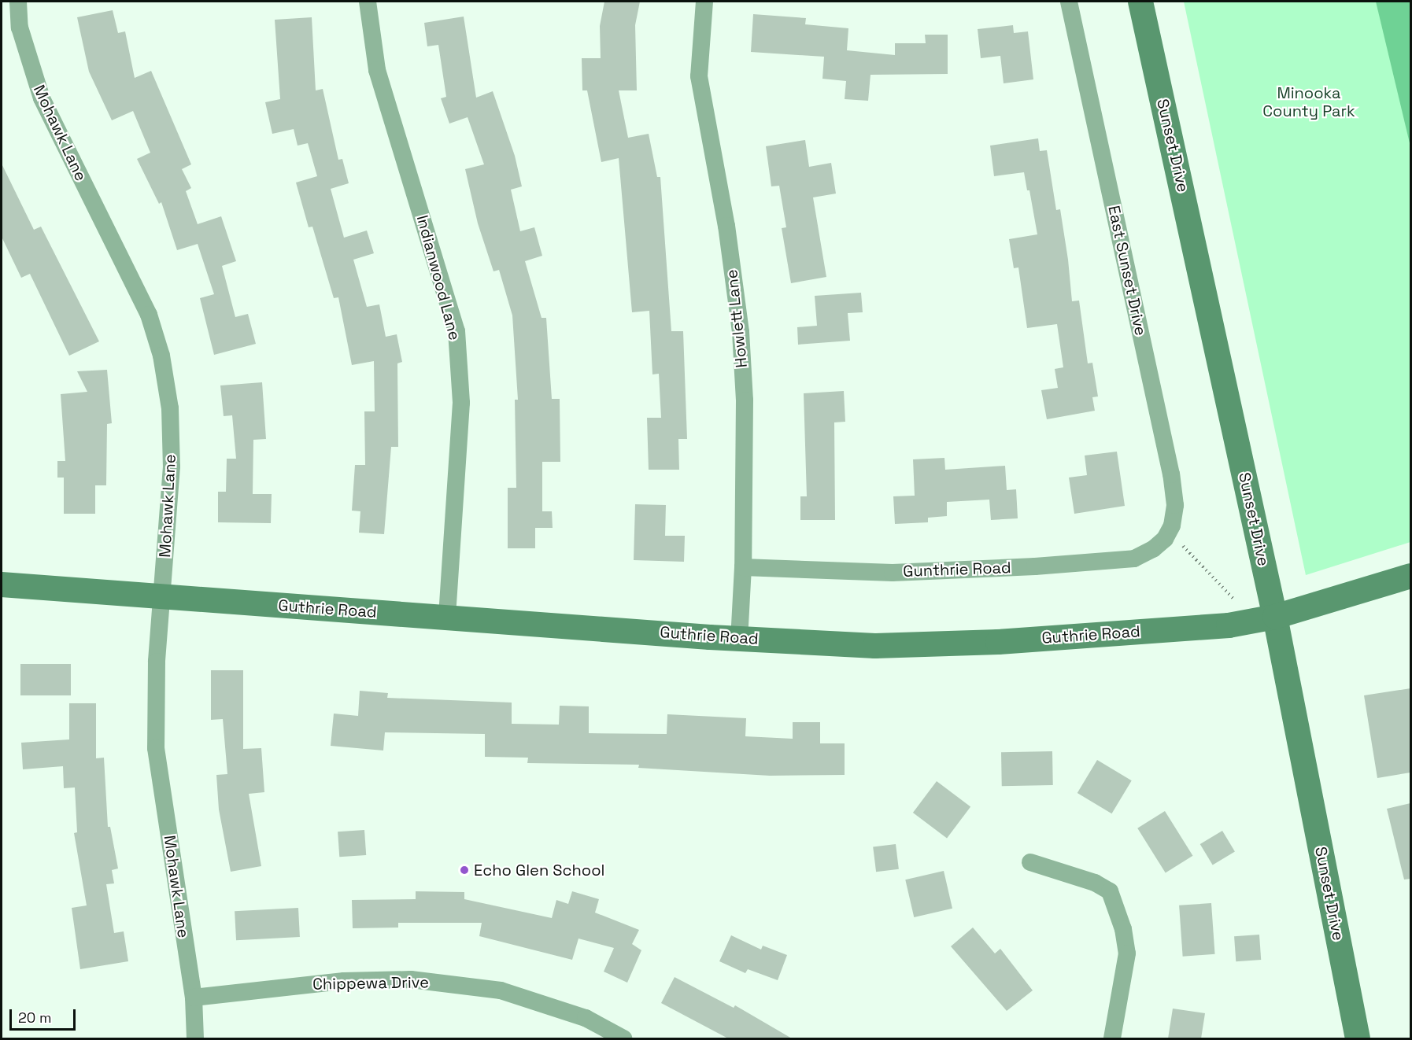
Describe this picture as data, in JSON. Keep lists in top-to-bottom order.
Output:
{
  "streets": {
    "street": [
      "Mohawk Lane",
      "Sunset Drive",
      "East Sunset Drive",
      "Indianwood Lane",
      "Howlett Lane",
      "Gunthrie Road",
      "Guthrie Road",
      "Chippewa Drive"
    ]
  },
  "crossings": [
    ["Mohawk Lane", "Guthrie Road"],
    ["Mohawk Lane", "Chippewa Drive"],
    ["Sunset Drive", "Guthrie Road"],
    ["East Sunset Drive", "Gunthrie Road"],
    ["Indianwood Lane", "Guthrie Road"],
    ["Howlett Lane", "Gunthrie Road"],
    ["Howlett Lane", "Guthrie Road"]
  ],
  "parks": ["Minooka County Park"],
  "places": ["Echo Glen School"],
  "scale_bar": "20 m"
}
